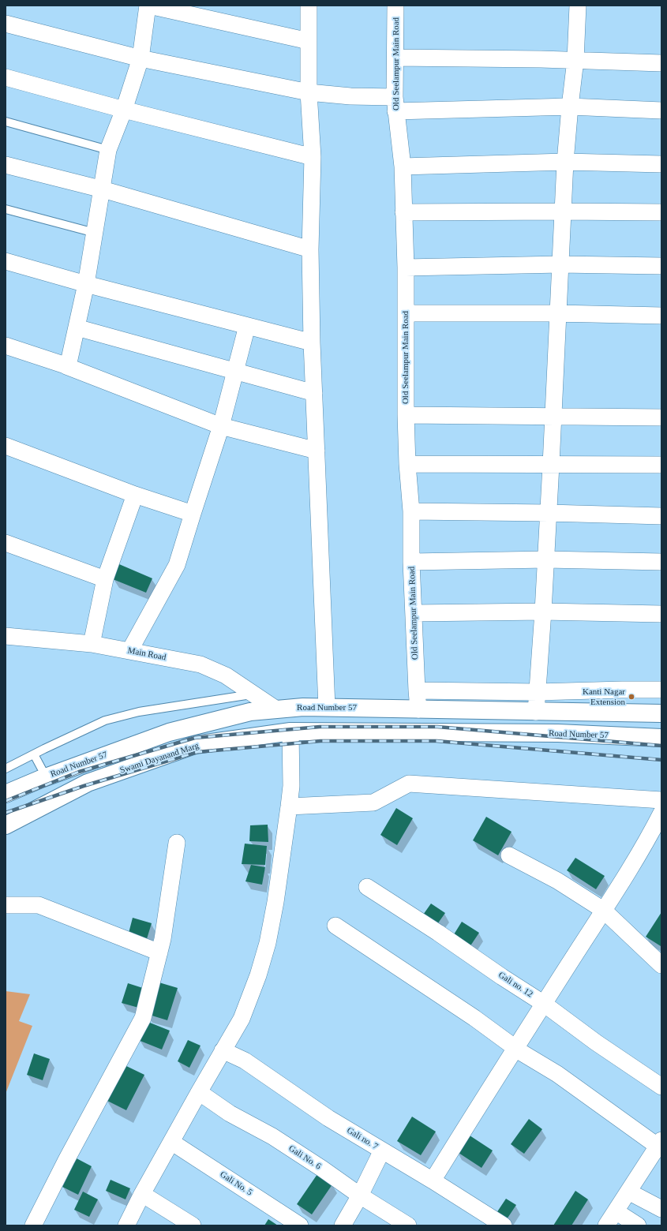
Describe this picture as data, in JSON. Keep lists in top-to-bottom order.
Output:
{
  "streets": {
    "main road": ["Road Number 57", "Swami Dayanand Marg"],
    "street": [
      "Old Seelampur Main Road",
      "Main Road",
      "Gali no. 12",
      "Gali no. 7",
      "Gali No. 6",
      "Gali No. 5"
    ]
  },
  "crossings": [
    ["Old Seelampur Main Road", "Road Number 57"],
    ["Main Road", "Road Number 57"],
    ["Road Number 57", "Swami Dayanand Marg"]
  ],
  "places": ["Kanti Nagar Extension"]
}
